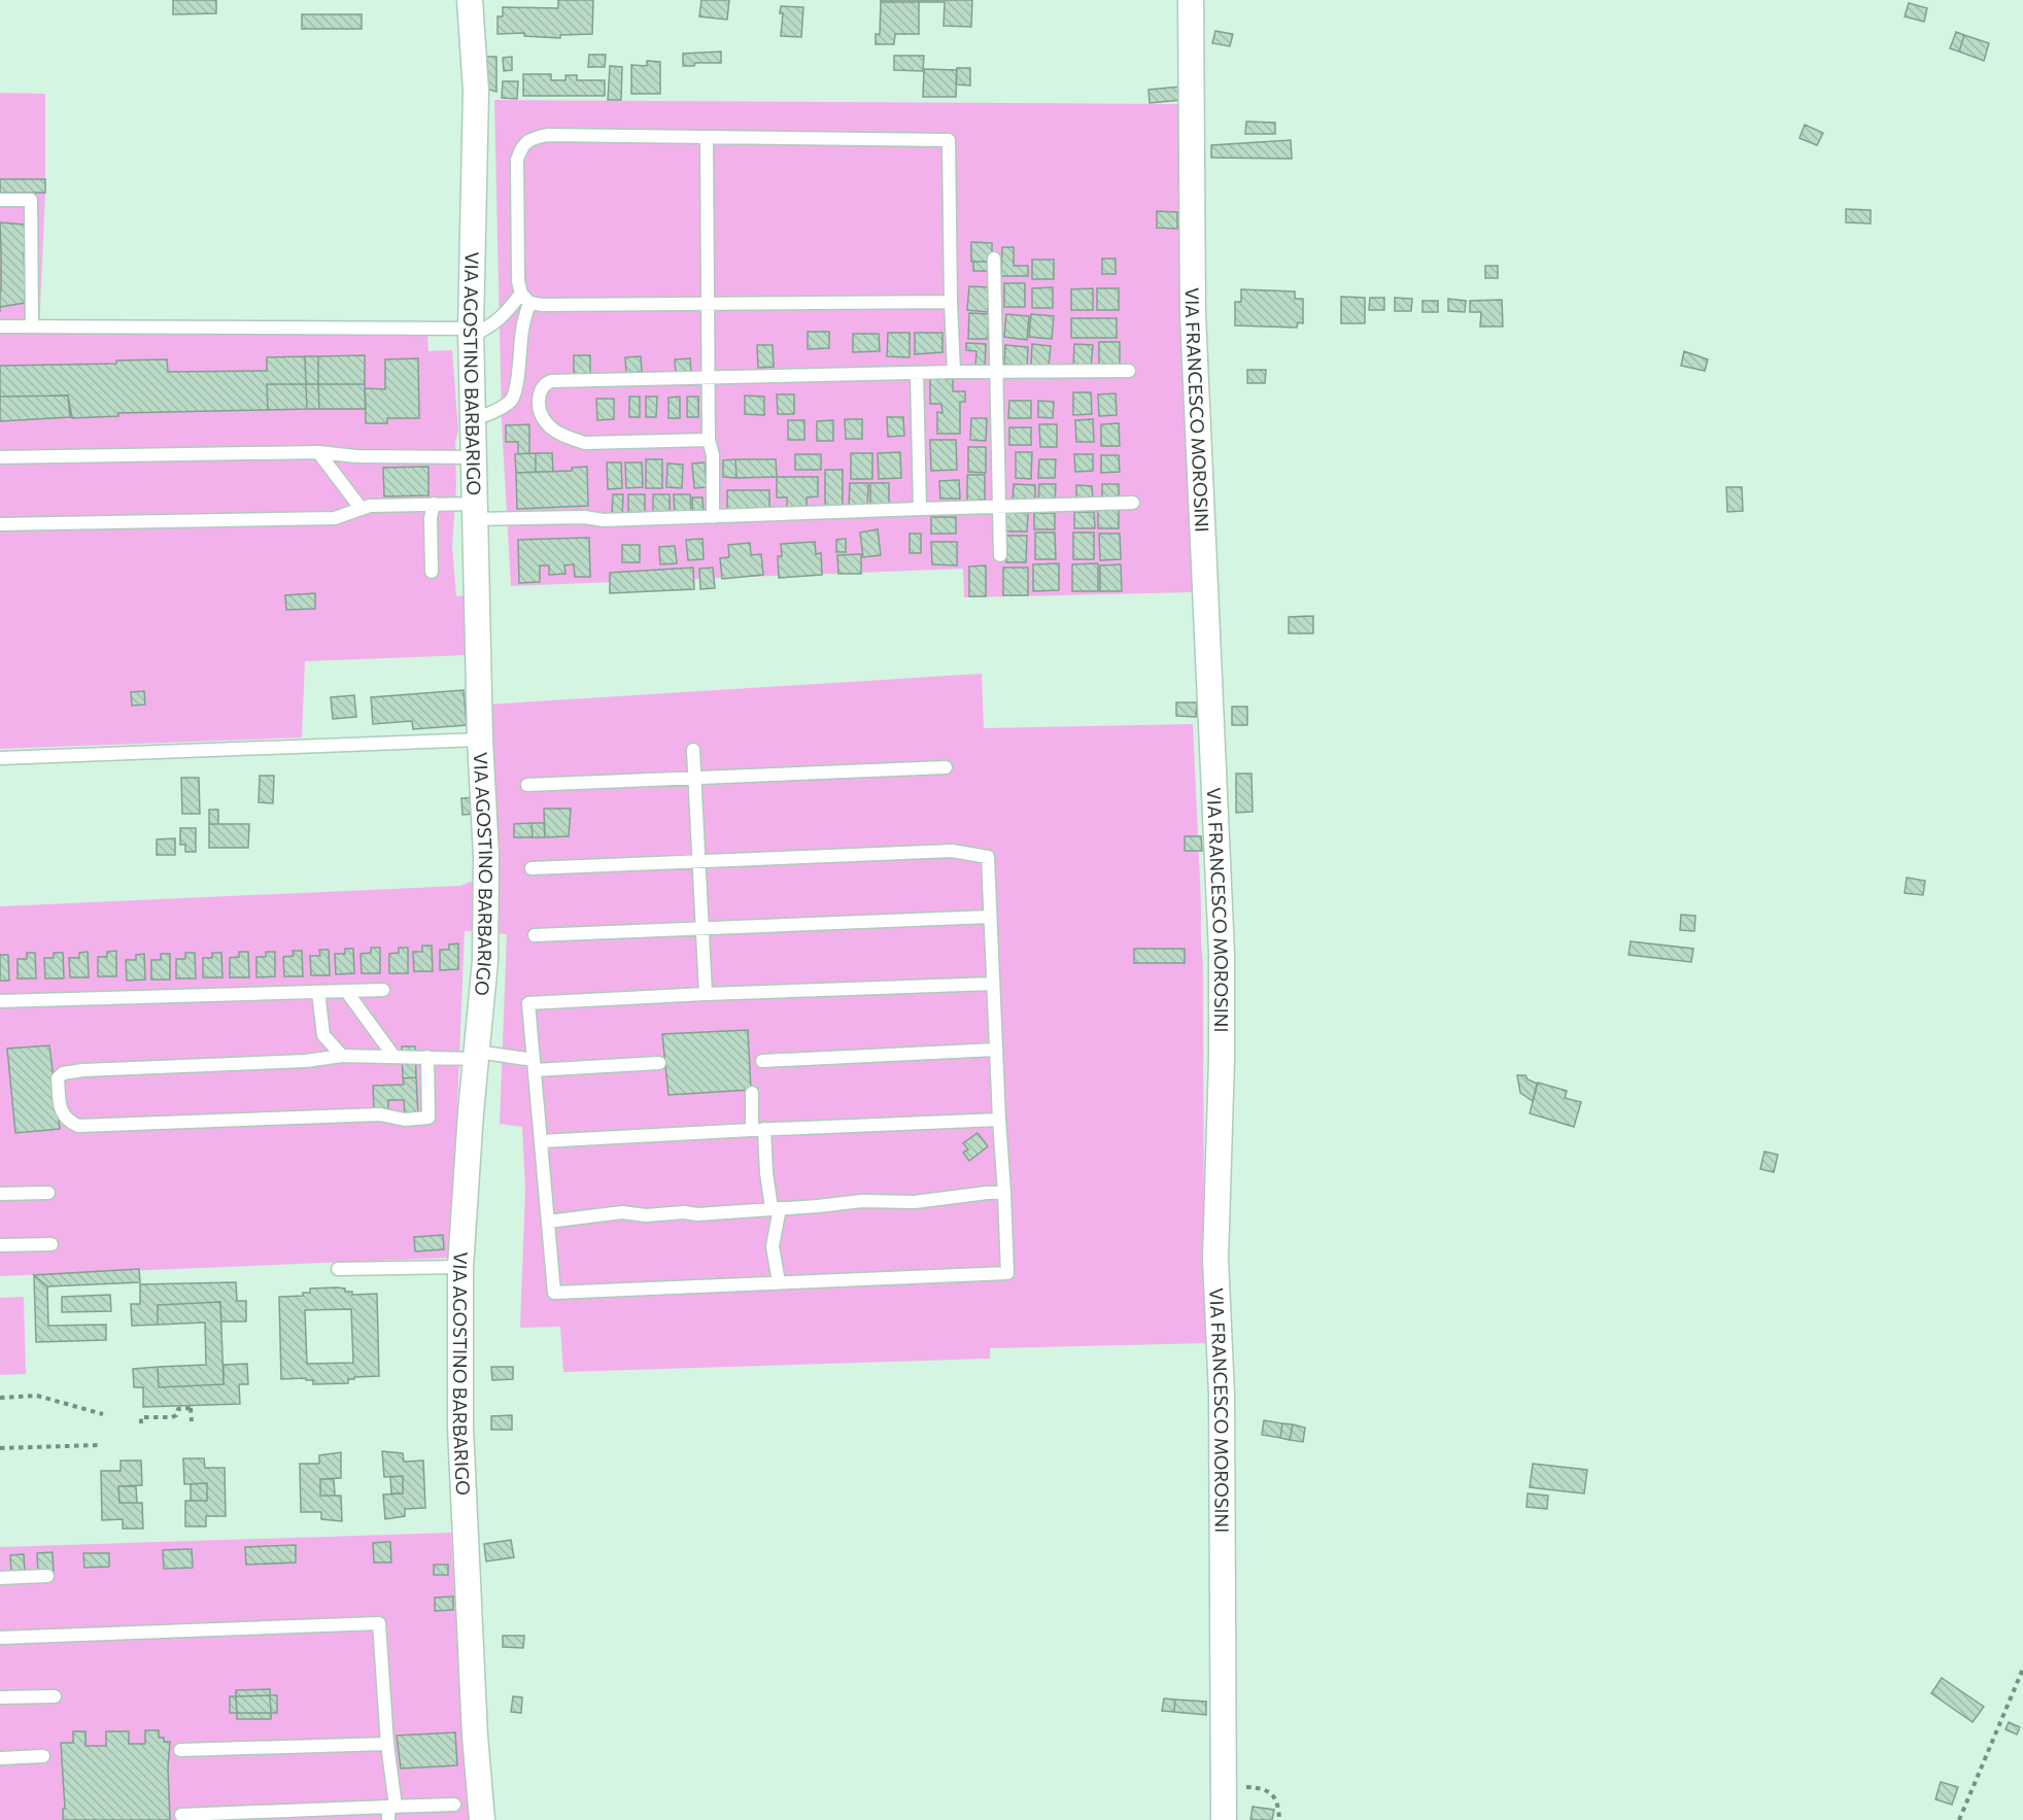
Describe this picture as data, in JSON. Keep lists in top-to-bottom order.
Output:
{
  "streets": {
    "street": ["VIA AGOSTINO BARBARIGO", "VIA FRANCESCO MOROSINI"]
  }
}
